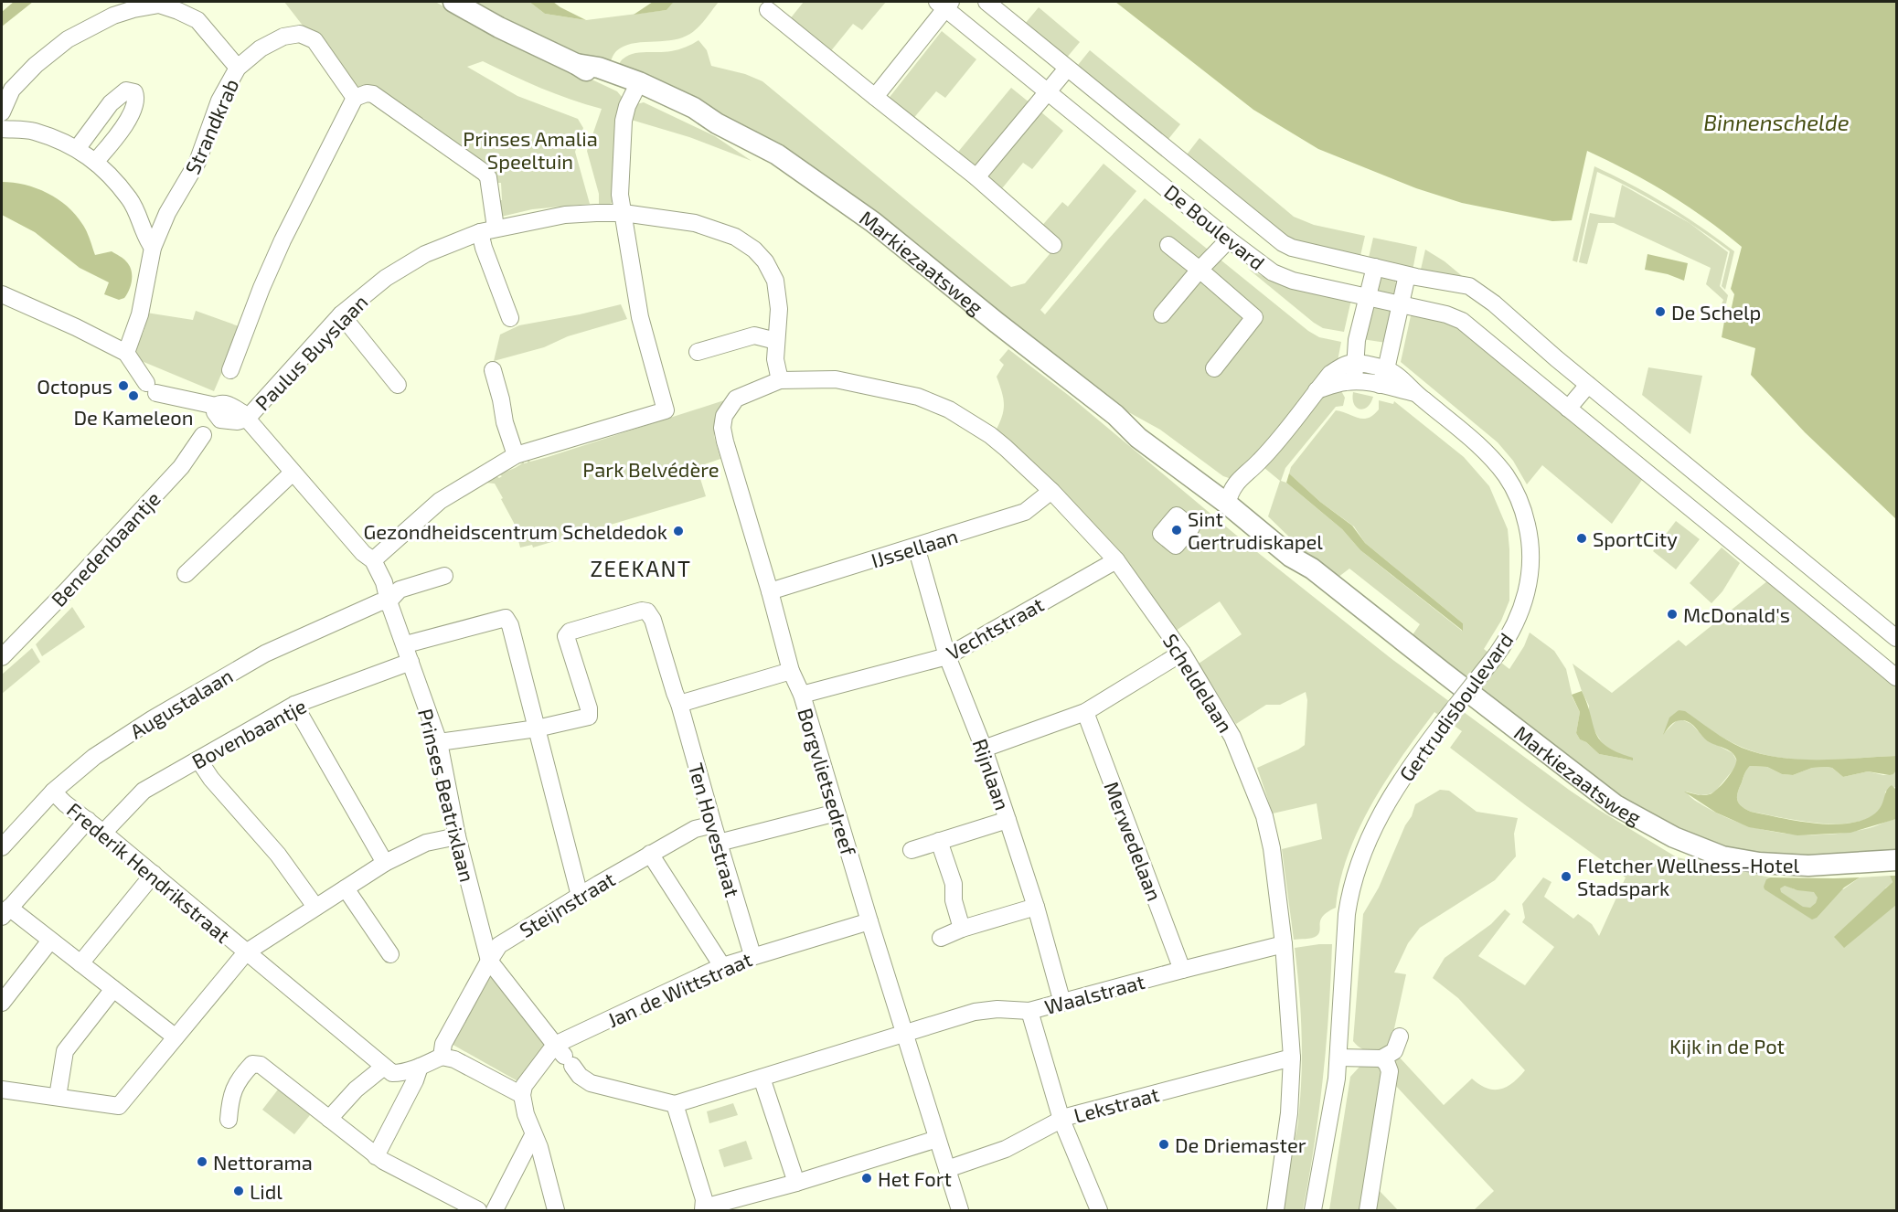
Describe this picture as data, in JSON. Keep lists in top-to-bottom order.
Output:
{
  "streets": {
    "main road": ["Markiezaatsweg"],
    "street": [
      "Strandkrab",
      "De Boulevard",
      "Paulus Buyslaan",
      "IJssellaan",
      "Benedenbaantje",
      "Vechtstraat",
      "Scheldelaan",
      "Augustalaan",
      "Gertrudisboulevard",
      "Bovenbaantje",
      "Rijnlaan",
      "Borgvlietsedreef",
      "Prinses Beatrixlaan",
      "Ten Hovestraat",
      "Merwedelaan",
      "Frederik Hendrikstraat",
      "Steijnstraat",
      "Jan de Wittstraat",
      "Waalstraat",
      "Lekstraat"
    ]
  },
  "crossings": [
    ["Paulus Buyslaan", "Scheldelaan"],
    ["Paulus Buyslaan", "Borgvlietsedreef"],
    ["IJssellaan", "Scheldelaan"],
    ["IJssellaan", "Rijnlaan"],
    ["IJssellaan", "Borgvlietsedreef"],
    ["Vechtstraat", "Scheldelaan"],
    ["Vechtstraat", "Rijnlaan"],
    ["Vechtstraat", "Borgvlietsedreef"],
    ["Scheldelaan", "Borgvlietsedreef"],
    ["Scheldelaan", "Waalstraat"],
    ["Scheldelaan", "Lekstraat"],
    ["Augustalaan", "Prinses Beatrixlaan"],
    ["Augustalaan", "Frederik Hendrikstraat"],
    ["Bovenbaantje", "Prinses Beatrixlaan"],
    ["Bovenbaantje", "Frederik Hendrikstraat"],
    ["Rijnlaan", "Waalstraat"],
    ["Borgvlietsedreef", "Jan de Wittstraat"],
    ["Borgvlietsedreef", "Waalstraat"],
    ["Borgvlietsedreef", "Lekstraat"],
    ["Prinses Beatrixlaan", "Steijnstraat"],
    ["Ten Hovestraat", "Steijnstraat"],
    ["Ten Hovestraat", "Jan de Wittstraat"],
    ["Merwedelaan", "Waalstraat"]
  ],
  "districts": ["ZEEKANT"],
  "water": ["Binnenschelde"],
  "parks": ["Prinses Amalia Speeltuin", "Park Belvédère", "Kijk in de Pot"],
  "places": [
    "De Schelp",
    "Octopus",
    "De Kameleon",
    "Sint Gertrudiskapel",
    "Gezondheidscentrum Scheldedok",
    "SportCity",
    "McDonald's",
    "Fletcher Wellness-Hotel Stadspark",
    "De Driemaster",
    "Nettorama",
    "Het Fort",
    "Lidl"
  ]
}
